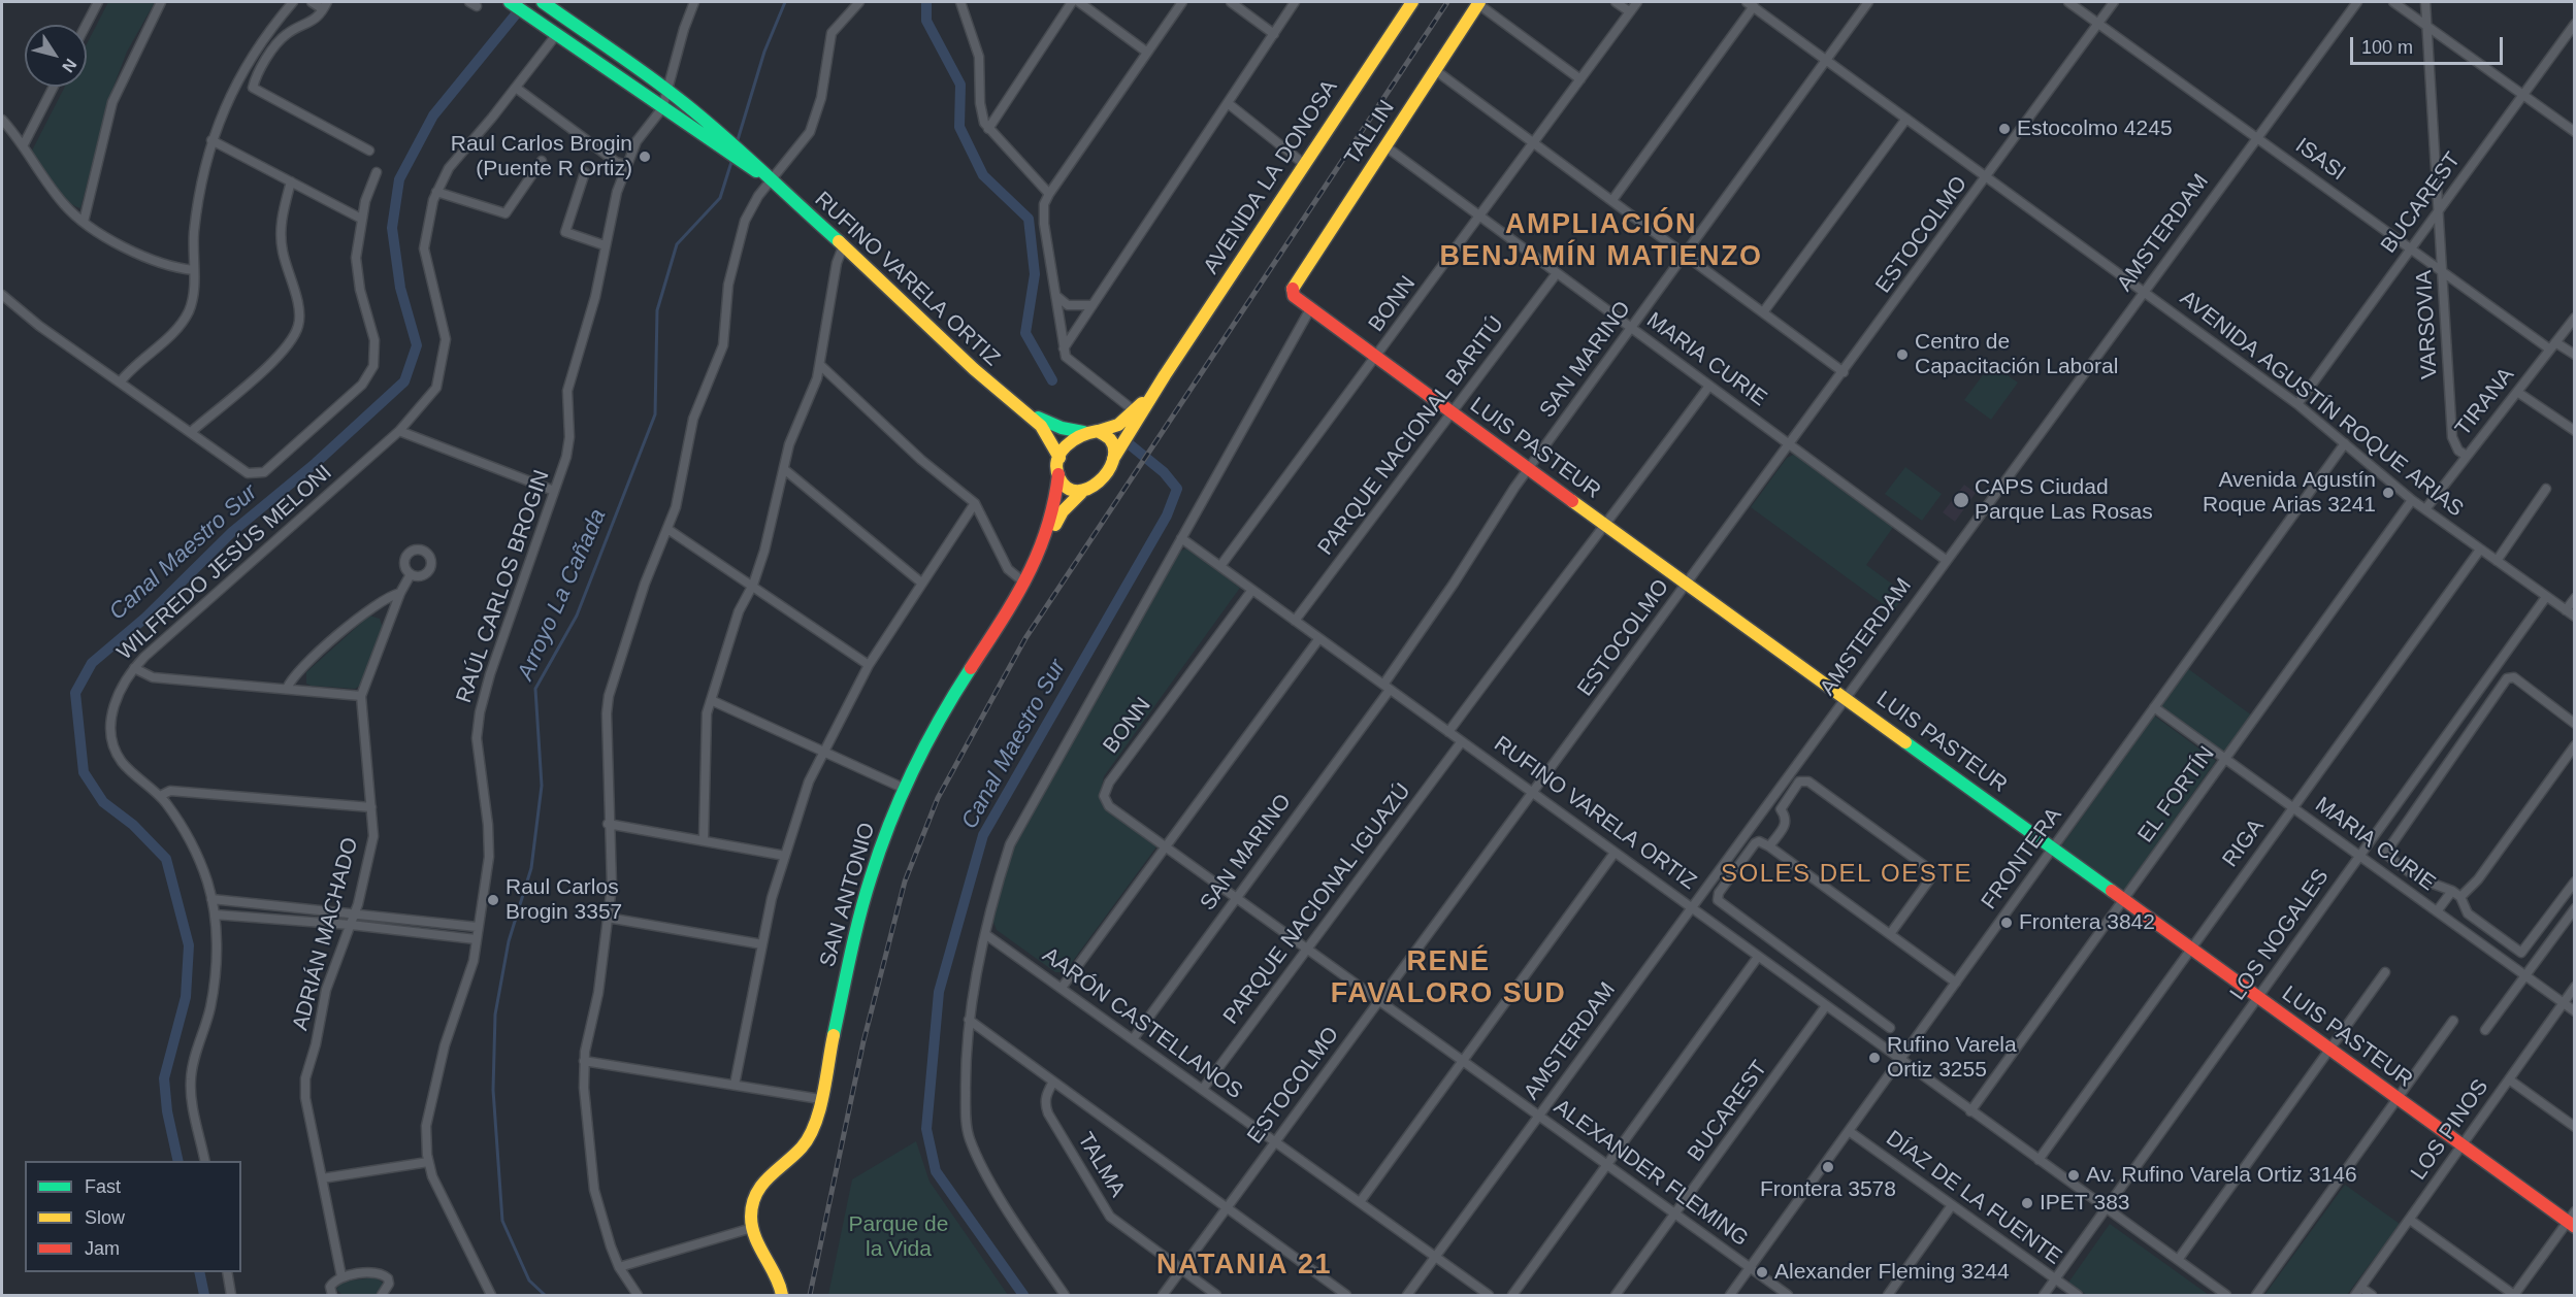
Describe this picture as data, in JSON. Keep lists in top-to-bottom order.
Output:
{
  "streets": {
    "main road": [
      "TALLIN",
      "AVENIDA LA DONOSA",
      "RUFINO VARELA ORTIZ",
      "LUIS PASTEUR",
      "SAN ANTONIO"
    ],
    "street": [
      "ISASI",
      "BUCAREST",
      "AMSTERDAM",
      "ESTOCOLMO",
      "BONN",
      "VARSOVIA",
      "SAN MARINO",
      "MARIA CURIE",
      "TIRANA",
      "AVENIDA AGUSTÍN ROQUE ARIAS",
      "PARQUE NACIONAL BARITÚ",
      "WILFREDO JESÚS MELONI",
      "RAÚL CARLOS BROGIN",
      "EL FORTÍN",
      "RIGA",
      "FRONTERA",
      "PARQUE NACIONAL IGUAZÚ",
      "ADRIÁN MACHADO",
      "LOS NOGALES",
      "AARÓN CASTELLANOS",
      "LOS PINOS",
      "TALMA",
      "ALEXANDER FLEMING",
      "DÍAZ DE LA FUENTE"
    ]
  },
  "crossings": [
    ["TALLIN", "MARIA CURIE"],
    ["TALLIN", "LUIS PASTEUR"],
    ["ISASI", "BUCAREST"],
    ["ISASI", "AMSTERDAM"],
    ["ISASI", "ESTOCOLMO"],
    ["ISASI", "VARSOVIA"],
    ["ISASI", "TIRANA"],
    ["AVENIDA LA DONOSA", "RUFINO VARELA ORTIZ"],
    ["AVENIDA LA DONOSA", "SAN ANTONIO"],
    ["BUCAREST", "RUFINO VARELA ORTIZ"],
    ["BUCAREST", "VARSOVIA"],
    ["BUCAREST", "AVENIDA AGUSTÍN ROQUE ARIAS"],
    ["BUCAREST", "ALEXANDER FLEMING"],
    ["AMSTERDAM", "RUFINO VARELA ORTIZ"],
    ["AMSTERDAM", "MARIA CURIE"],
    ["AMSTERDAM", "AVENIDA AGUSTÍN ROQUE ARIAS"],
    ["AMSTERDAM", "LUIS PASTEUR"],
    ["AMSTERDAM", "AARÓN CASTELLANOS"],
    ["AMSTERDAM", "ALEXANDER FLEMING"],
    ["ESTOCOLMO", "RUFINO VARELA ORTIZ"],
    ["ESTOCOLMO", "MARIA CURIE"],
    ["ESTOCOLMO", "AVENIDA AGUSTÍN ROQUE ARIAS"],
    ["ESTOCOLMO", "LUIS PASTEUR"],
    ["ESTOCOLMO", "AARÓN CASTELLANOS"],
    ["ESTOCOLMO", "TALMA"],
    ["ESTOCOLMO", "ALEXANDER FLEMING"],
    ["RUFINO VARELA ORTIZ", "BONN"],
    ["RUFINO VARELA ORTIZ", "SAN MARINO"],
    ["RUFINO VARELA ORTIZ", "PARQUE NACIONAL BARITÚ"],
    ["RUFINO VARELA ORTIZ", "EL FORTÍN"],
    ["RUFINO VARELA ORTIZ", "RIGA"],
    ["RUFINO VARELA ORTIZ", "FRONTERA"],
    ["RUFINO VARELA ORTIZ", "SAN ANTONIO"],
    ["RUFINO VARELA ORTIZ", "PARQUE NACIONAL IGUAZÚ"],
    ["RUFINO VARELA ORTIZ", "LOS NOGALES"],
    ["BONN", "MARIA CURIE"],
    ["BONN", "LUIS PASTEUR"],
    ["BONN", "ALEXANDER FLEMING"],
    ["VARSOVIA", "TIRANA"],
    ["SAN MARINO", "MARIA CURIE"],
    ["SAN MARINO", "AVENIDA AGUSTÍN ROQUE ARIAS"],
    ["SAN MARINO", "LUIS PASTEUR"],
    ["SAN MARINO", "AARÓN CASTELLANOS"],
    ["SAN MARINO", "ALEXANDER FLEMING"],
    ["MARIA CURIE", "PARQUE NACIONAL BARITÚ"],
    ["MARIA CURIE", "EL FORTÍN"],
    ["MARIA CURIE", "RIGA"],
    ["MARIA CURIE", "FRONTERA"],
    ["MARIA CURIE", "LOS NOGALES"],
    ["MARIA CURIE", "LOS PINOS"],
    ["TIRANA", "AVENIDA AGUSTÍN ROQUE ARIAS"],
    ["AVENIDA AGUSTÍN ROQUE ARIAS", "EL FORTÍN"],
    ["AVENIDA AGUSTÍN ROQUE ARIAS", "RIGA"],
    ["AVENIDA AGUSTÍN ROQUE ARIAS", "FRONTERA"],
    ["AVENIDA AGUSTÍN ROQUE ARIAS", "LOS NOGALES"],
    ["PARQUE NACIONAL BARITÚ", "LUIS PASTEUR"],
    ["LUIS PASTEUR", "EL FORTÍN"],
    ["LUIS PASTEUR", "RIGA"],
    ["LUIS PASTEUR", "FRONTERA"],
    ["LUIS PASTEUR", "LOS NOGALES"],
    ["LUIS PASTEUR", "LOS PINOS"],
    ["FRONTERA", "ALEXANDER FLEMING"],
    ["FRONTERA", "DÍAZ DE LA FUENTE"],
    ["PARQUE NACIONAL IGUAZÚ", "AARÓN CASTELLANOS"],
    ["PARQUE NACIONAL IGUAZÚ", "ALEXANDER FLEMING"],
    ["LOS NOGALES", "DÍAZ DE LA FUENTE"]
  ],
  "districts": [
    "AMPLIACIÓN BENJAMÍN MATIENZO",
    "SOLES DEL OESTE",
    "RENÉ FAVALORO SUD",
    "NATANIA 21"
  ],
  "water": ["Canal Maestro Sur", "Arroyo La Cañada"],
  "parks": ["Parque de la Vida"],
  "places": [
    "Estocolmo 4245",
    "Raul Carlos Brogin (Puente R Ortiz)",
    "Centro de Capacitación Laboral",
    "Avenida Agustín Roque Arias 3241",
    "CAPS Ciudad Parque Las Rosas",
    "Raul Carlos Brogin 3357",
    "Frontera 3842",
    "Rufino Varela Ortiz 3255",
    "Frontera 3578",
    "Av. Rufino Varela Ortiz 3146",
    "IPET 383",
    "Alexander Fleming 3244"
  ],
  "legend": ["Fast", "Slow", "Jam"],
  "scale_bar": "100 m",
  "north": "bottom right"
}
